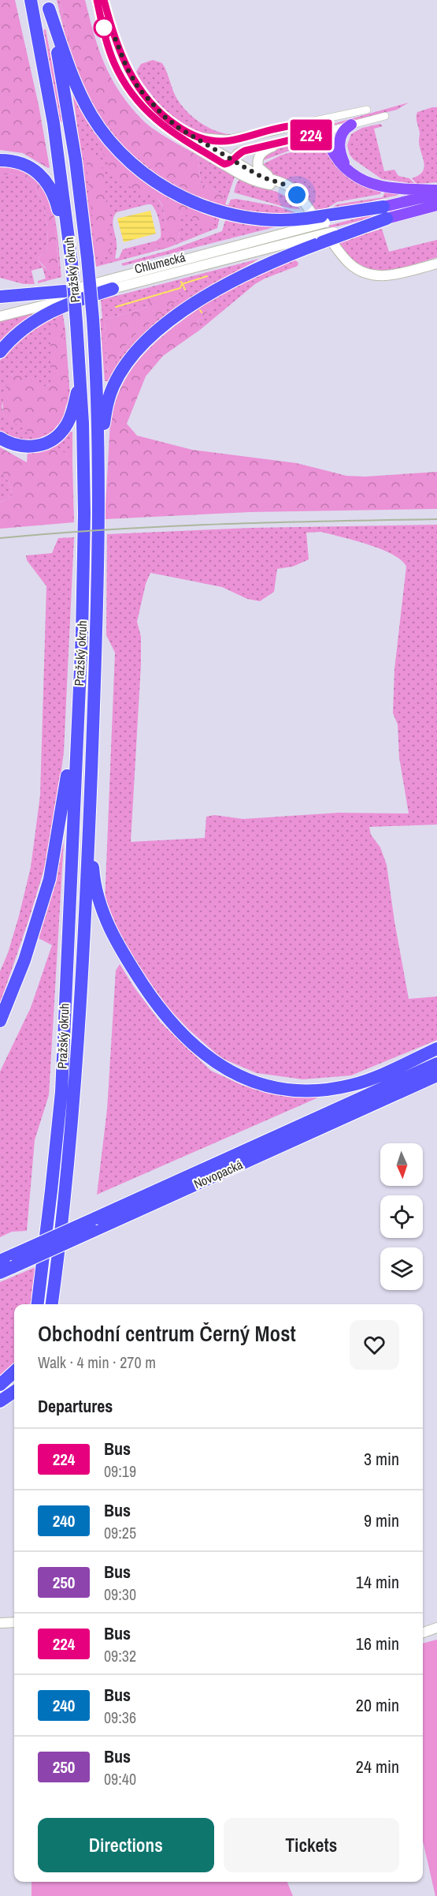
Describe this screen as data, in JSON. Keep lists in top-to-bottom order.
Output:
{
  "streets": {
    "highway": ["Pražský okruh", "Novopacká"],
    "main road": ["Chlumecká"]
  },
  "lines": ["bus line 224"],
  "north": "bottom",
  "page": {
    "on_map": "224",
    "heading": [
      ["Obchodní centrum Černý Most", "Walk · 4 min · 270 m"],
      "Departures"
    ],
    "list": [
      {
        "mark": "224",
        "name": "Bus",
        "note": "09:19",
        "value": "3 min"
      },
      {
        "mark": "240",
        "name": "Bus",
        "note": "09:25",
        "value": "9 min"
      },
      {
        "mark": "250",
        "name": "Bus",
        "note": "09:30",
        "value": "14 min"
      },
      {
        "mark": "224",
        "name": "Bus",
        "note": "09:32",
        "value": "16 min"
      },
      {
        "mark": "240",
        "name": "Bus",
        "note": "09:36",
        "value": "20 min"
      },
      {
        "mark": "250",
        "name": "Bus",
        "note": "09:40",
        "value": "24 min"
      }
    ],
    "buttons": ["Directions", "Tickets"]
  }
}
